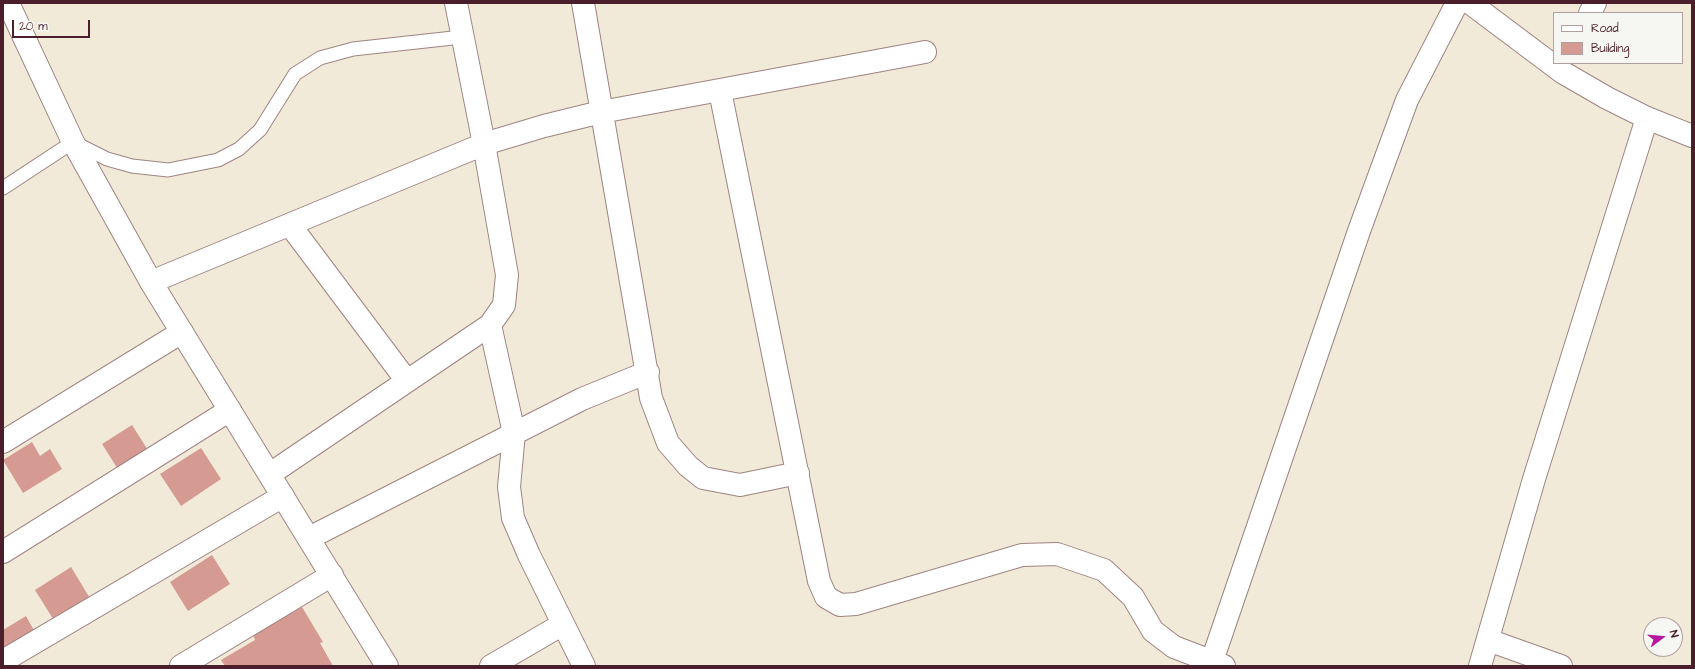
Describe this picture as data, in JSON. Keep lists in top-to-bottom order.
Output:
{
  "legend": ["Road", "Building"],
  "scale_bar": "20 m",
  "north": "right"
}
